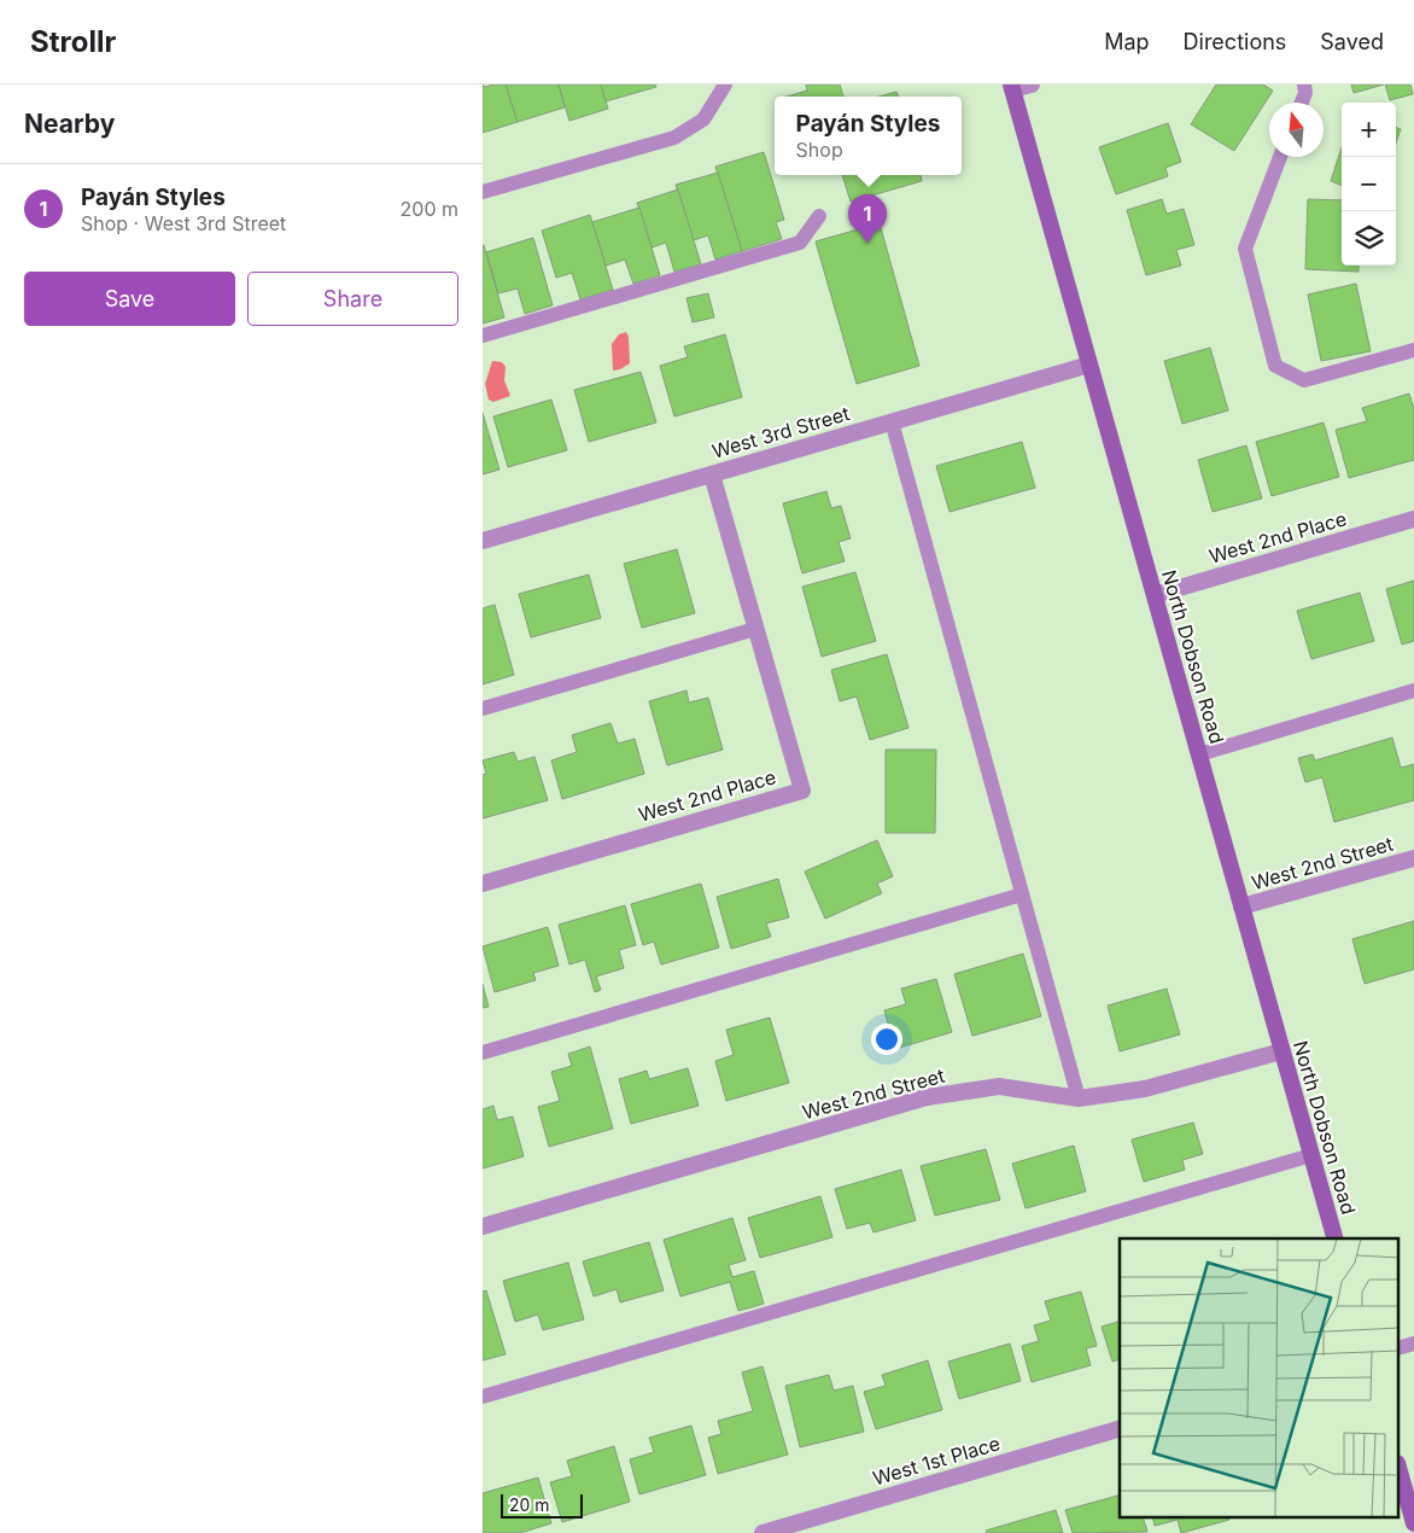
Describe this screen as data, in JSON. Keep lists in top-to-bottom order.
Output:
{
  "streets": {
    "main road": ["North Dobson Road"],
    "street": [
      "West 3rd Street",
      "West 2nd Place",
      "West 2nd Street",
      "West 1st Place"
    ]
  },
  "crossings": [
    ["West 3rd Street", "West 2nd Place"],
    ["West 3rd Street", "North Dobson Road"],
    ["West 2nd Place", "North Dobson Road"],
    ["North Dobson Road", "West 2nd Street"]
  ],
  "scale_bar": "20 m",
  "north": "top",
  "page": {
    "header": "Strollr",
    "nav": ["Map", "Directions", "Saved"],
    "heading": "Nearby",
    "popup": ["Payán Styles", "Shop"],
    "map_buttons": ["+", "−"],
    "list": [
      {
        "mark": "1",
        "name": "Payán Styles",
        "note": "Shop · West 3rd Street",
        "value": "200 m"
      }
    ],
    "pins": "1",
    "buttons": ["Save", "Share"],
    "scale": "20 m"
  }
}
